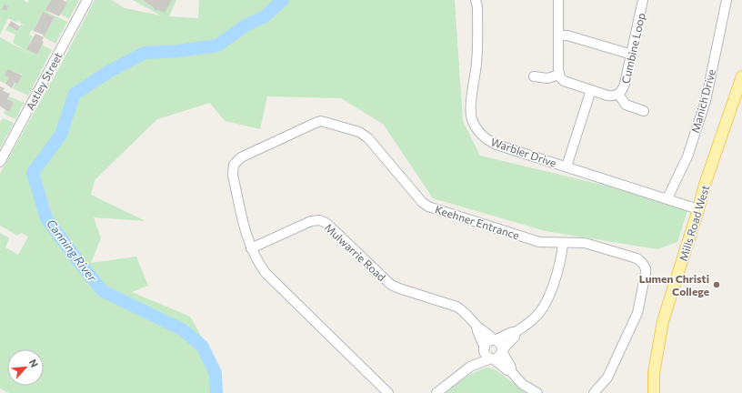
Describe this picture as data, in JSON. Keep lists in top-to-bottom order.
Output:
{
  "streets": {
    "main road": ["Mills Road West"],
    "street": [
      "Cumbine Loop",
      "Astley Street",
      "Manich Drive",
      "Warbler Drive",
      "Keehner Entrance",
      "Mulwarrie Road"
    ]
  },
  "crossings": [
    ["Manich Drive", "Warbler Drive"],
    ["Warbler Drive", "Mills Road West"],
    ["Keehner Entrance", "Mulwarrie Road"]
  ],
  "water": ["Canning River"],
  "places": ["Lumen Christi College"],
  "north": "top right"
}
